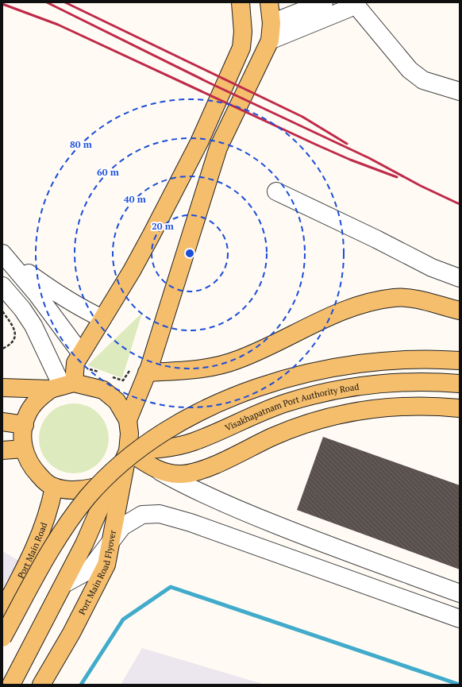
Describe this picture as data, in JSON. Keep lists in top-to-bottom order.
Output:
{
  "streets": {
    "main road": ["Visakhapatnam Port Authority Road", "Port Main Road", "Port Main Road Flyover"]
  },
  "crossings": [
    ["Visakhapatnam Port Authority Road", "Port Main Road"],
    ["Visakhapatnam Port Authority Road", "Port Main Road Flyover"],
    ["Port Main Road", "Port Main Road Flyover"]
  ],
  "rings": [
    "80 m",
    "60 m",
    "40 m",
    "20 m"
  ]
}
